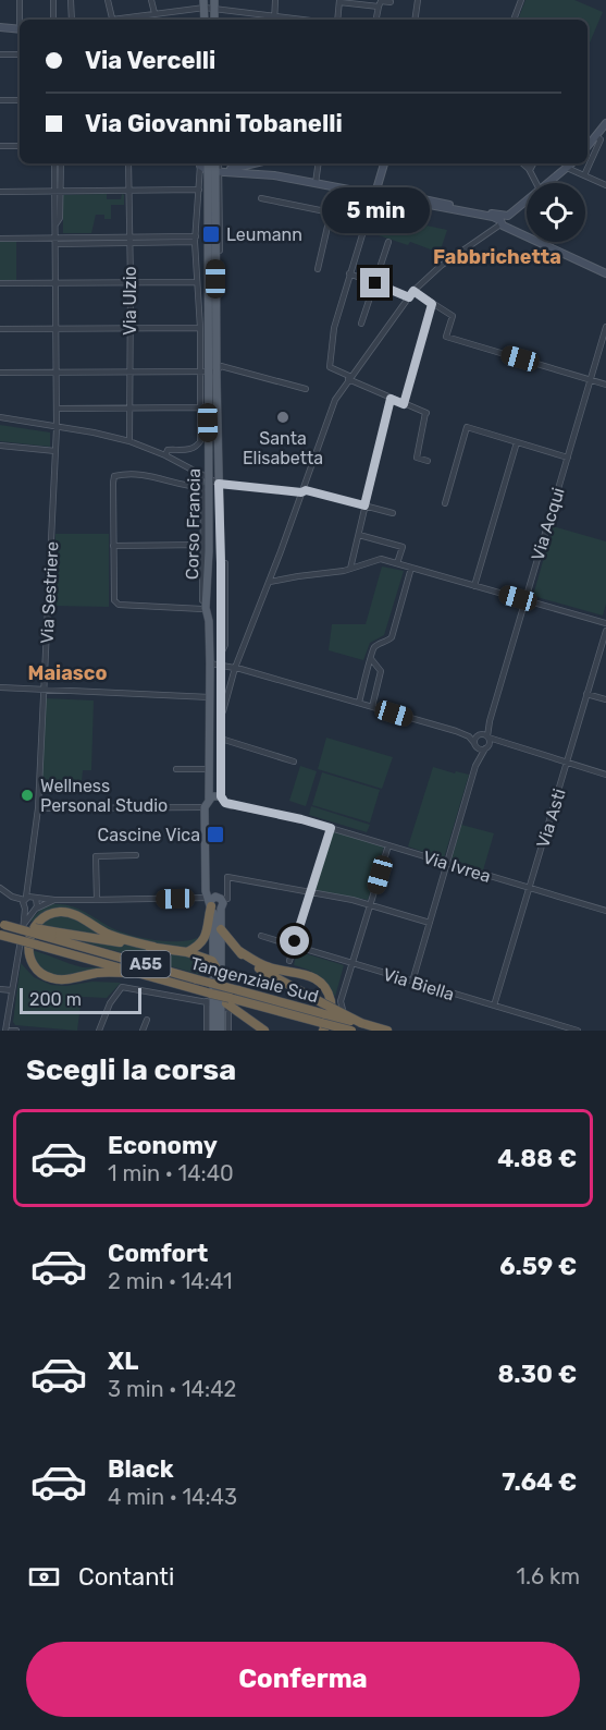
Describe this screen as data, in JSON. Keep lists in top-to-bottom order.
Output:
{
  "streets": {
    "highway": ["A55", "Tangenziale Sud"],
    "main road": ["Corso Francia"],
    "street": [
      "Via Ulzio",
      "Via Acqui",
      "Via Sestriere",
      "Via Asti",
      "Via Ivrea",
      "Via Biella"
    ]
  },
  "crossings": [
    ["Via Asti", "Via Ivrea"],
    ["Via Asti", "Via Biella"]
  ],
  "districts": ["Fabbrichetta", "Maiasco"],
  "places": {
    "transit": ["Leumann", "Cascine Vica"],
    "other": ["Santa Elisabetta", "Wellness Personal Studio"]
  },
  "scale_bar": "200 m",
  "page": {
    "banner": ["Via Vercelli", "Via Giovanni Tobanelli"],
    "bubble": "5 min",
    "scale": "200 m",
    "heading": "Scegli la corsa",
    "list": [
      {
        "name": "Economy",
        "note": "1 min · 14:40",
        "value": "4.88 €"
      },
      {
        "name": "Comfort",
        "note": "2 min · 14:41",
        "value": "6.59 €"
      },
      {
        "name": "XL",
        "note": "3 min · 14:42",
        "value": "8.30 €"
      },
      {
        "name": "Black",
        "note": "4 min · 14:43",
        "value": "7.64 €"
      }
    ],
    "pay": ["Contanti", "1.6 km"],
    "buttons": "Conferma"
  }
}
